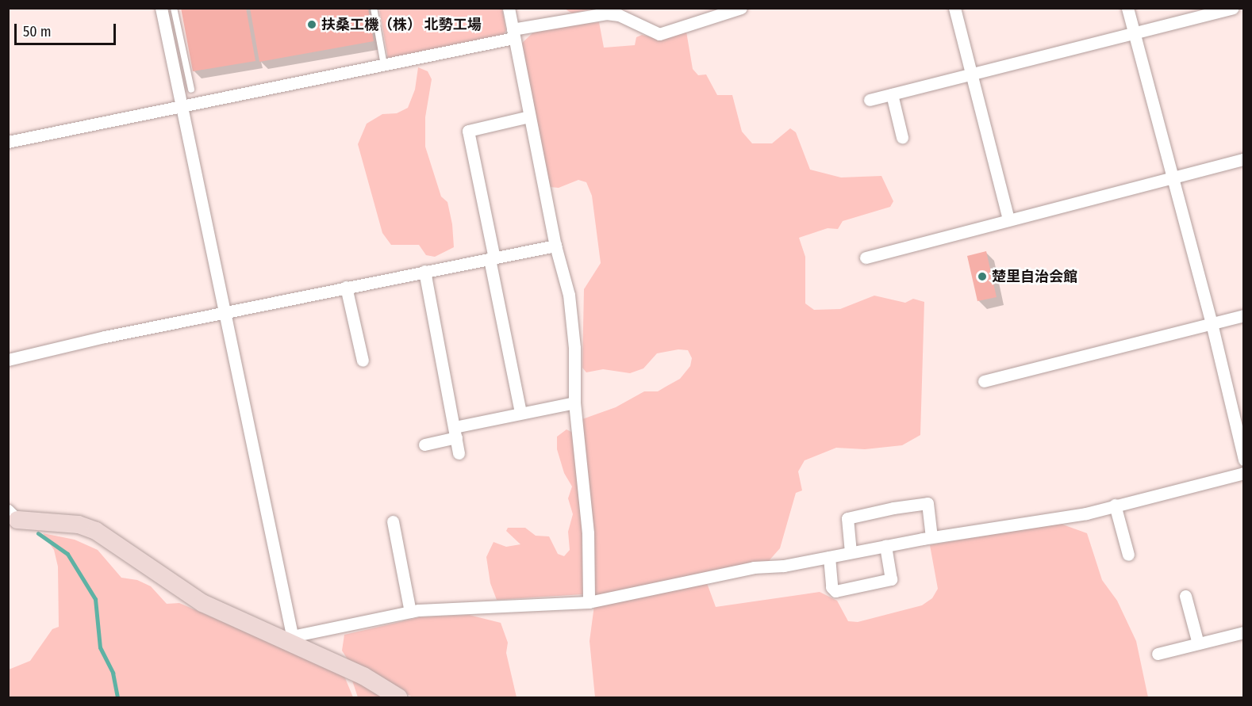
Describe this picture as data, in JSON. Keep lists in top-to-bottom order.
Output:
{
  "places": ["扶桑工機（株） 北勢工場", "楚里自治会館"],
  "scale_bar": "50 m"
}
